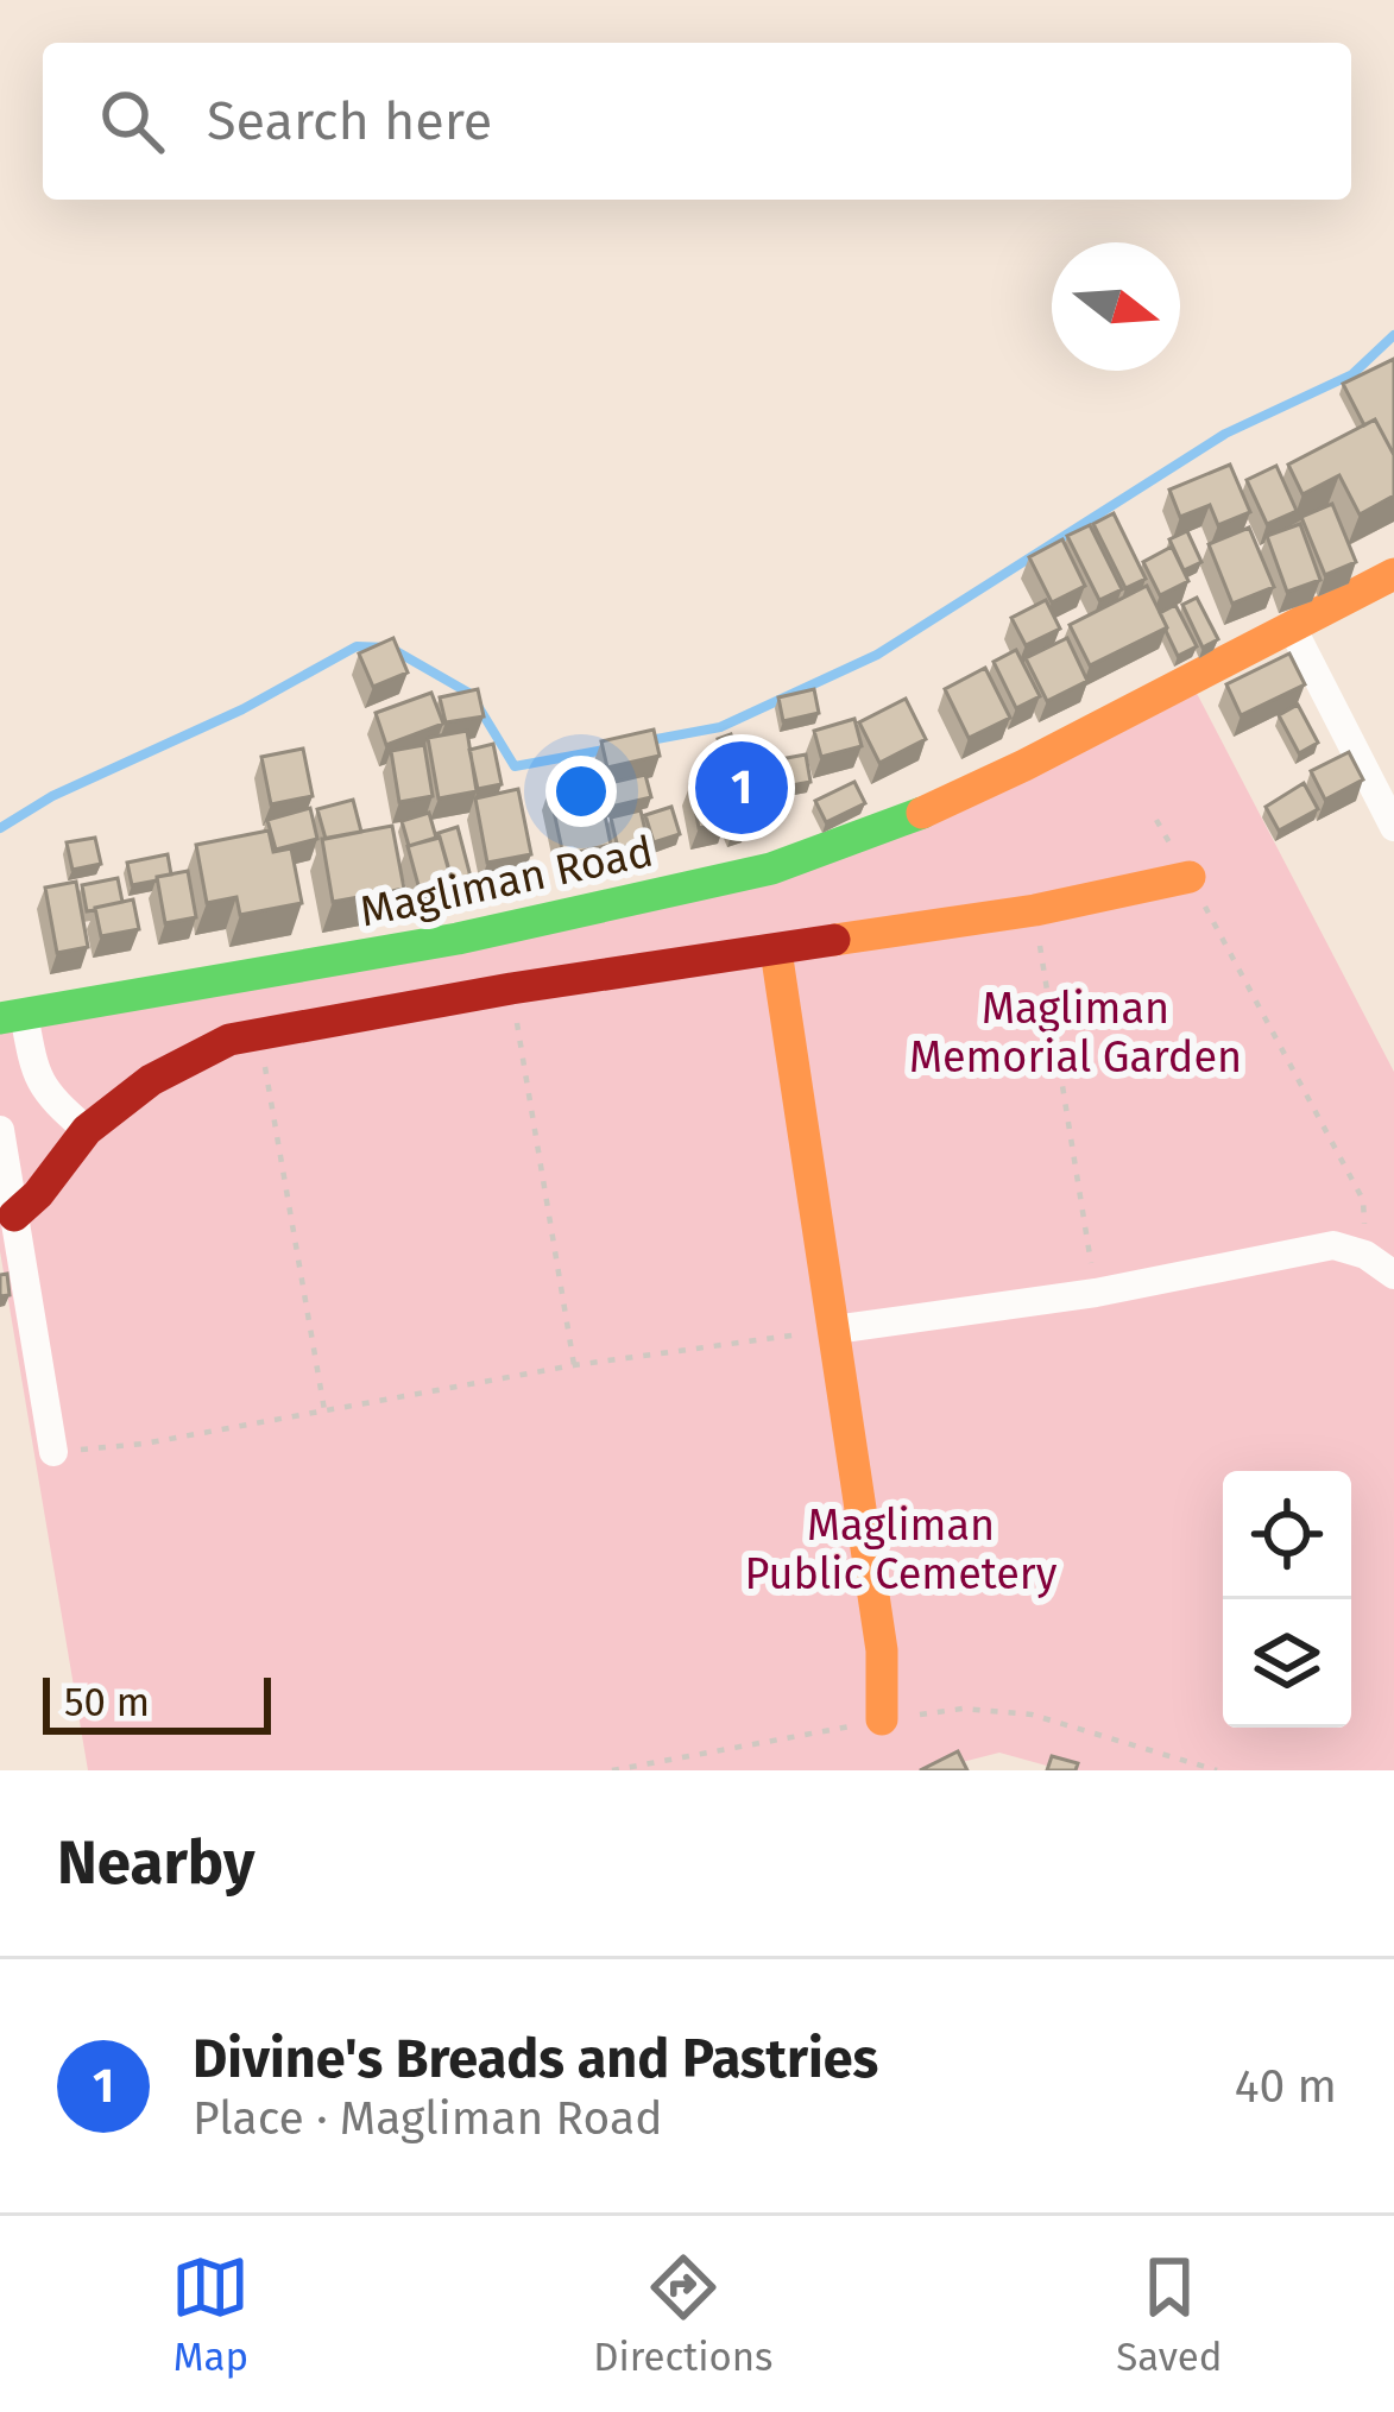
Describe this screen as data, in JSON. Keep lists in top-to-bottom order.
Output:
{
  "streets": {
    "street": ["Magliman Road"]
  },
  "parks": ["Magliman Memorial Garden", "Magliman Public Cemetery"],
  "scale_bar": "50 m",
  "north": "right",
  "page": {
    "search": "Search here",
    "pins": "1",
    "scale": "50 m",
    "heading": "Nearby",
    "list": [
      {
        "mark": "1",
        "name": "Divine's Breads and Pastries",
        "note": "Place · Magliman Road",
        "value": "40 m"
      }
    ],
    "nav": ["Map", "Directions", "Saved"]
  }
}
